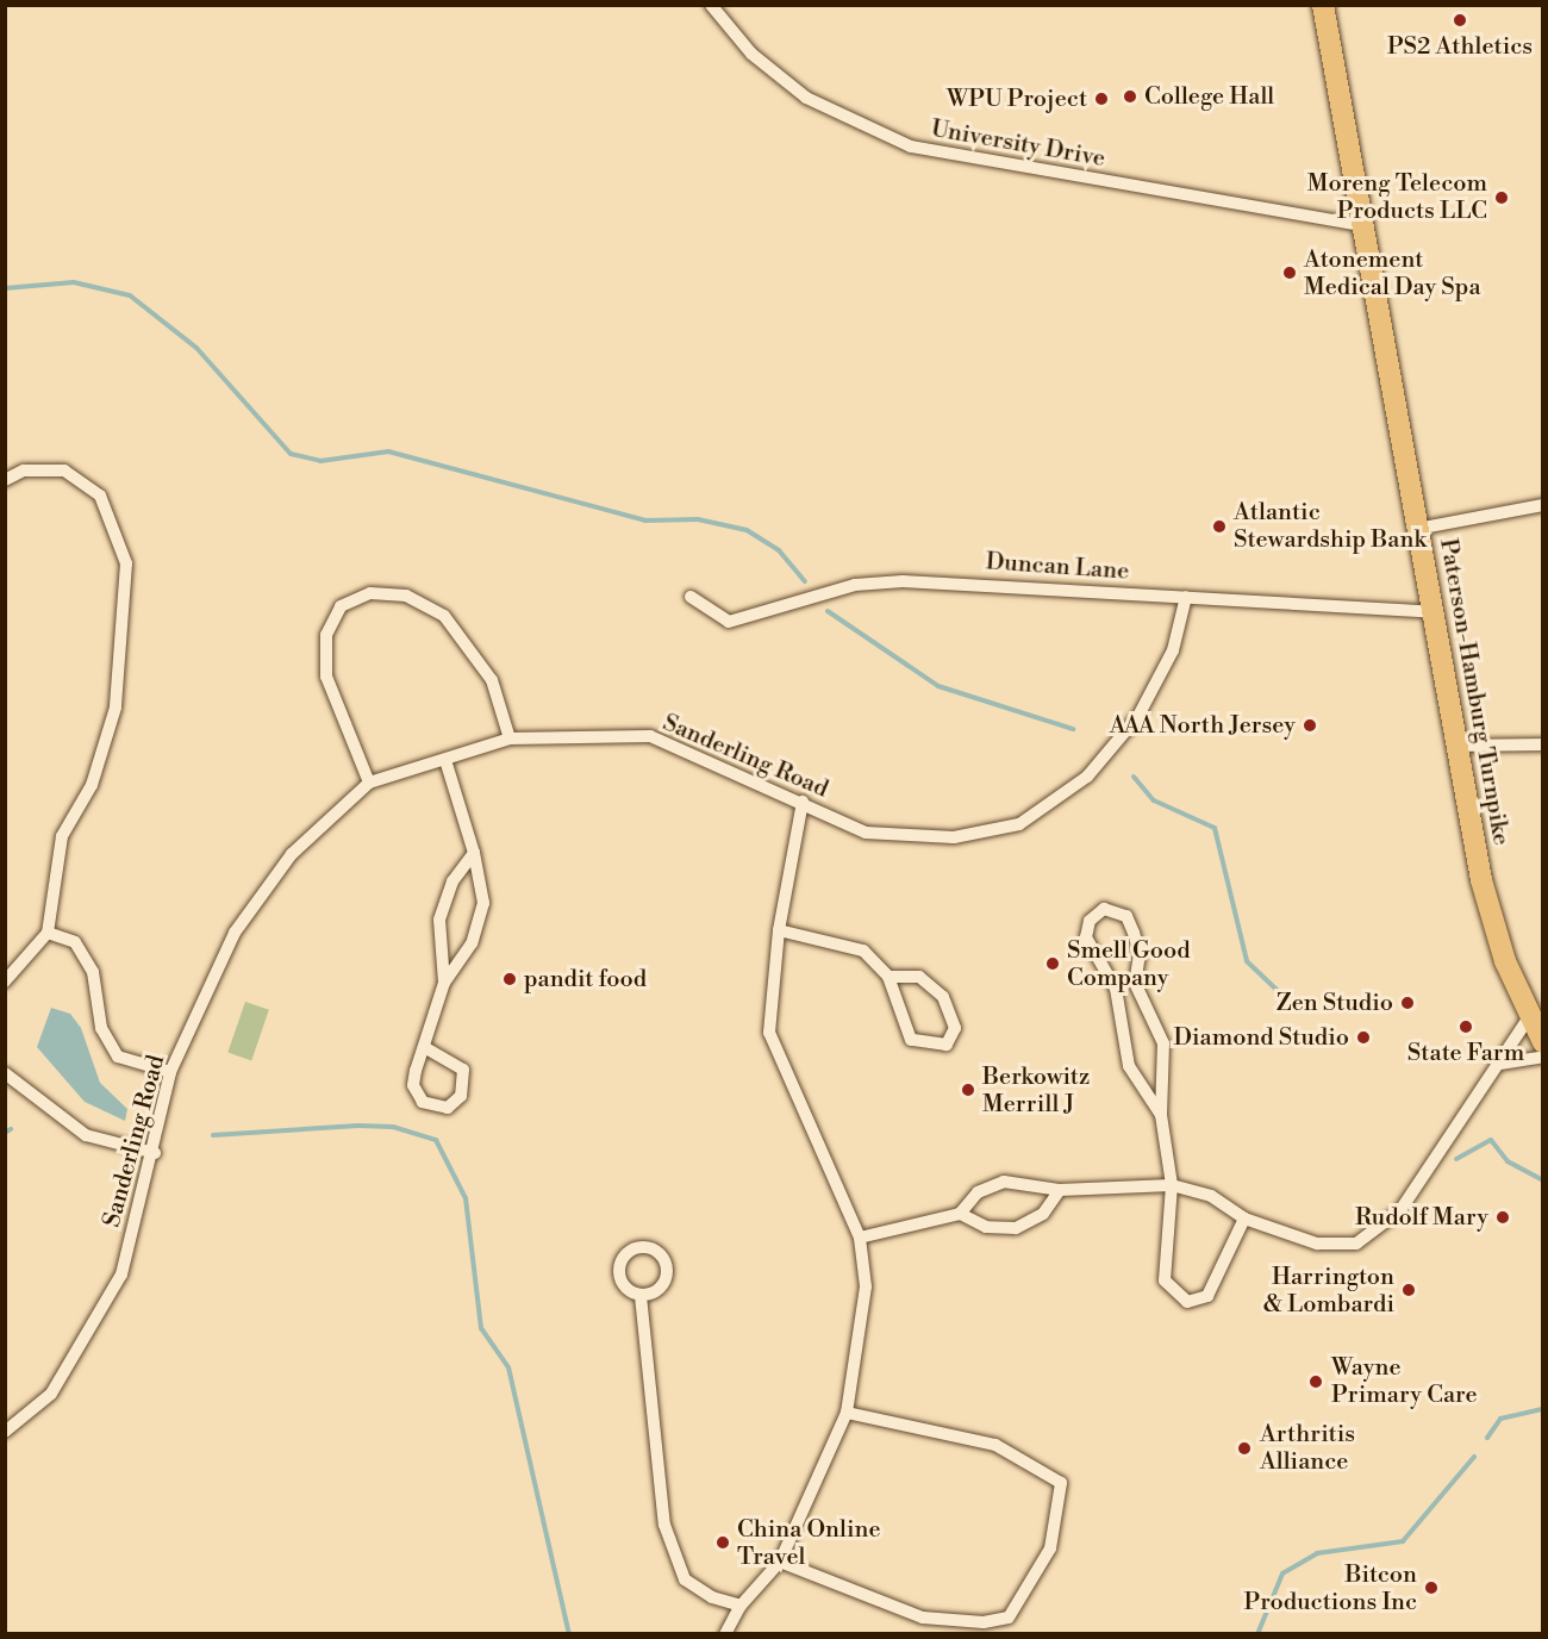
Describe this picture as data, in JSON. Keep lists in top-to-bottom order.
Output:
{
  "streets": {
    "main road": ["Paterson-Hamburg Turnpike"],
    "street": ["University Drive", "Duncan Lane", "Sanderling Road"]
  },
  "crossings": [
    ["University Drive", "Paterson-Hamburg Turnpike"],
    ["Duncan Lane", "Paterson-Hamburg Turnpike"],
    ["Duncan Lane", "Sanderling Road"]
  ],
  "places": [
    "PS2 Athletics",
    "College Hall",
    "WPU Project",
    "Moreng Telecom Products LLC",
    "Atonement Medical Day Spa",
    "Atlantic Stewardship Bank",
    "AAA North Jersey",
    "Smell Good Company",
    "pandit food",
    "Zen Studio",
    "State Farm",
    "Diamond Studio",
    "Berkowitz Merrill J",
    "Rudolf Mary",
    "Harrington & Lombardi",
    "Wayne Primary Care",
    "Arthritis Alliance",
    "China Online Travel",
    "Bitcon Productions Inc"
  ]
}
